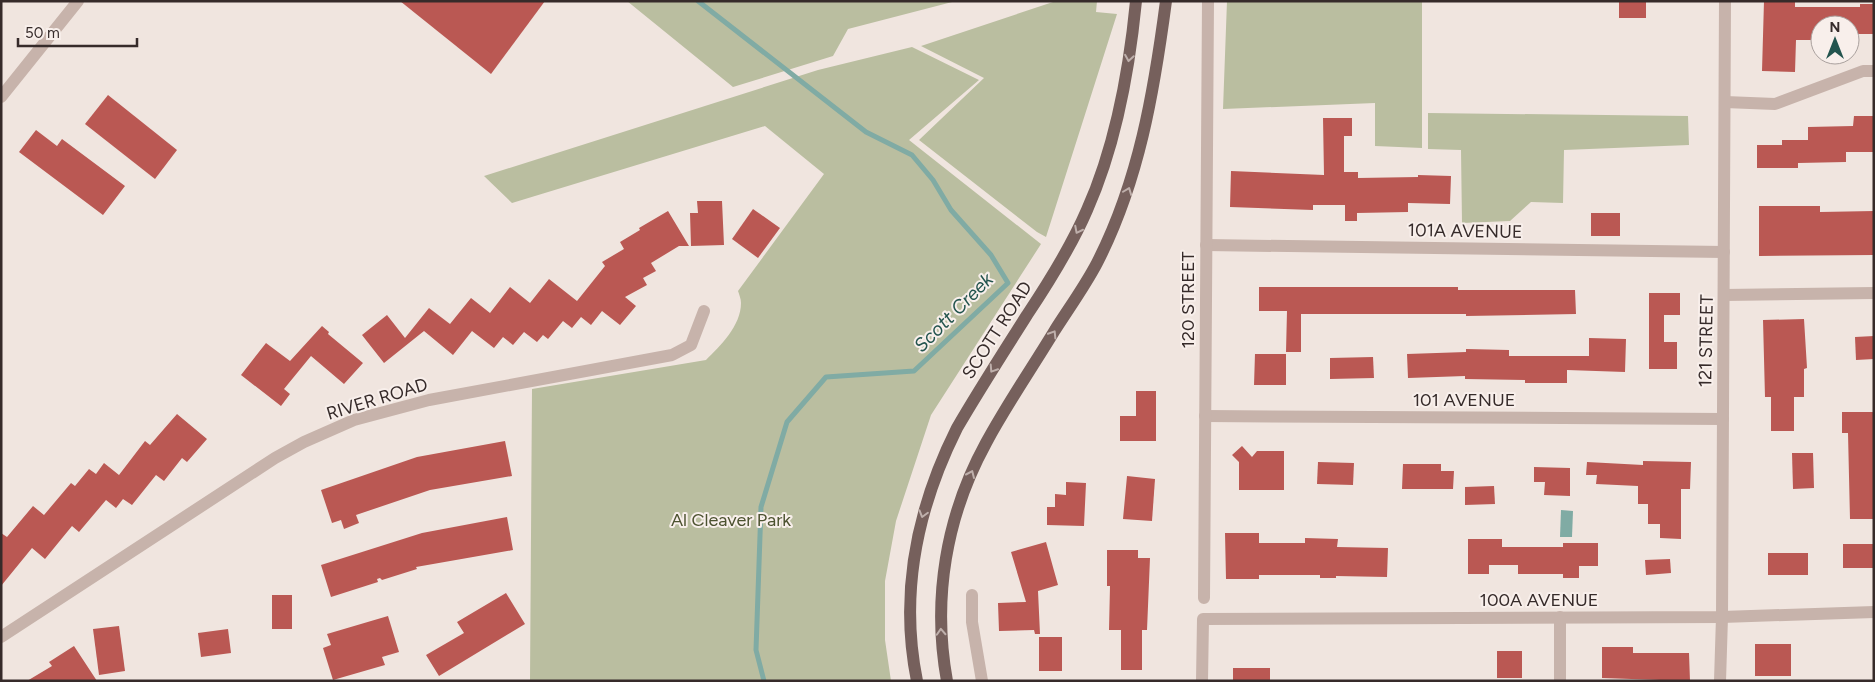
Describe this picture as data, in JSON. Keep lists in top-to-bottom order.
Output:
{
  "streets": {
    "main road": ["SCOTT ROAD"],
    "street": [
      "101A AVENUE",
      "120 STREET",
      "121 STREET",
      "RIVER ROAD",
      "101 AVENUE",
      "100A AVENUE"
    ]
  },
  "crossings": [
    ["101A AVENUE", "120 STREET"],
    ["101A AVENUE", "121 STREET"],
    ["120 STREET", "101 AVENUE"],
    ["121 STREET", "101 AVENUE"],
    ["121 STREET", "100A AVENUE"]
  ],
  "water": ["Scott Creek"],
  "parks": ["Al Cleaver Park"],
  "scale_bar": "50 m",
  "north": "top"
}
